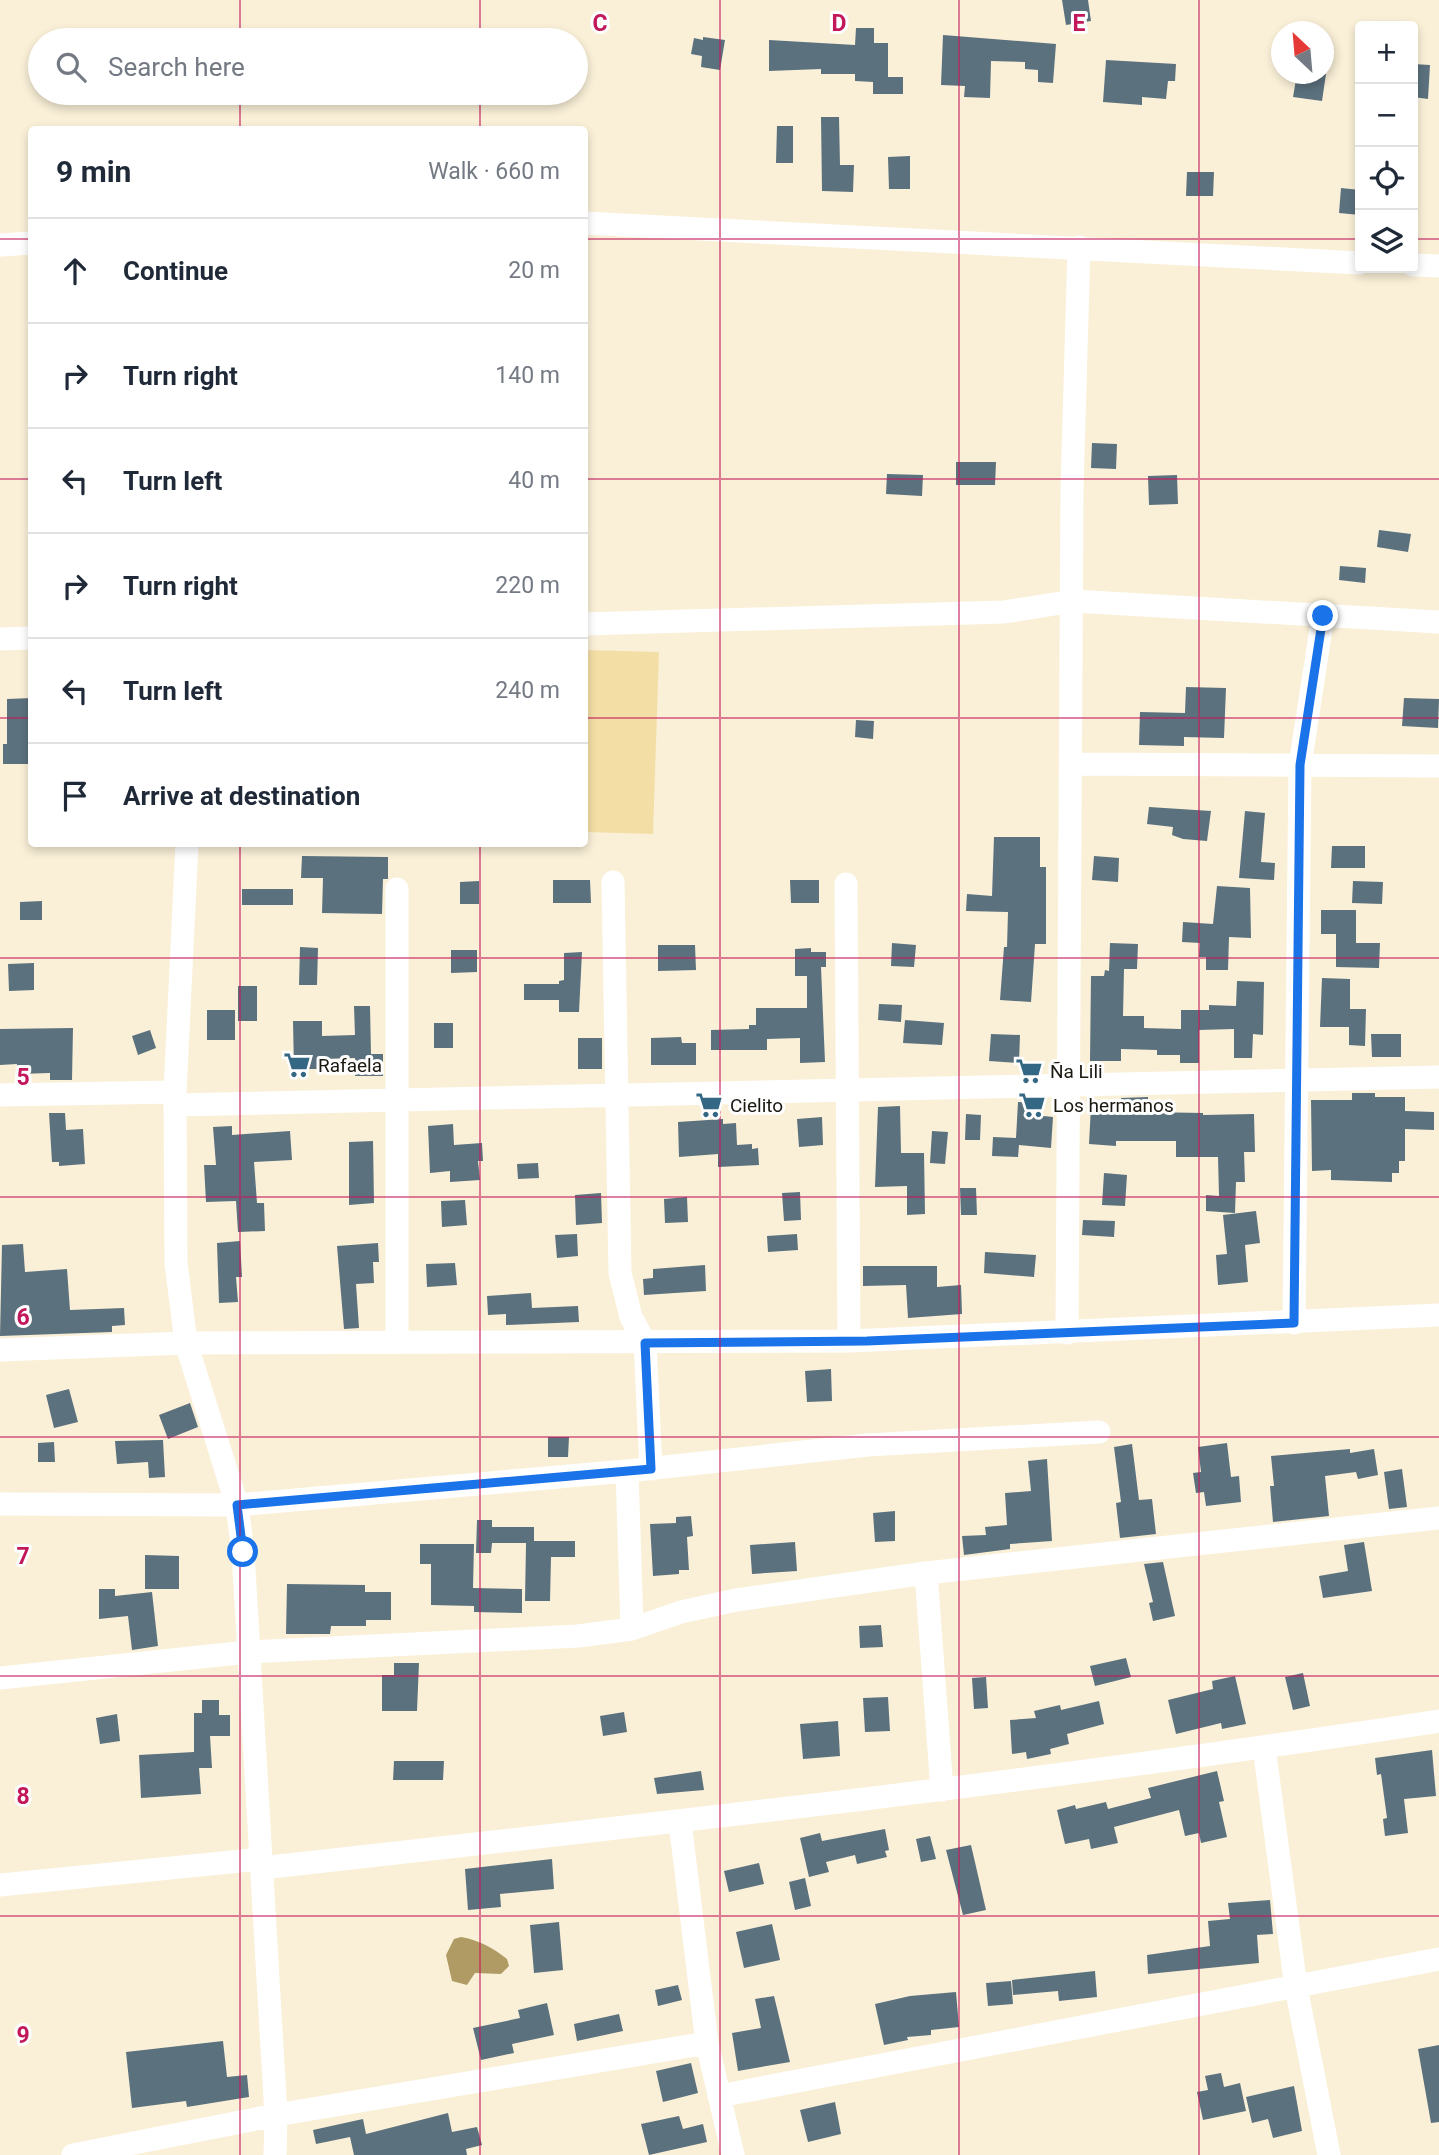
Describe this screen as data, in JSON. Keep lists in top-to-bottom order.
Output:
{
  "places": {
    "supermarket": [
      "Rafaela",
      "Ña Lili",
      "Cielito",
      "Los hermanos"
    ]
  },
  "north": "top left",
  "page": {
    "map_buttons": ["+", "−"],
    "search": "Search here",
    "heading": ["9 min", "Walk · 660 m"],
    "list": [
      ["Continue", "20 m"],
      ["Turn right", "140 m"],
      ["Turn left", "40 m"],
      ["Turn right", "220 m"],
      ["Turn left", "240 m"],
      "Arrive at destination"
    ]
  },
  "grid": {
    "columns": ["C", "D", "E"],
    "rows": [
      "5",
      "6",
      "7",
      "8",
      "9"
    ]
  }
}
